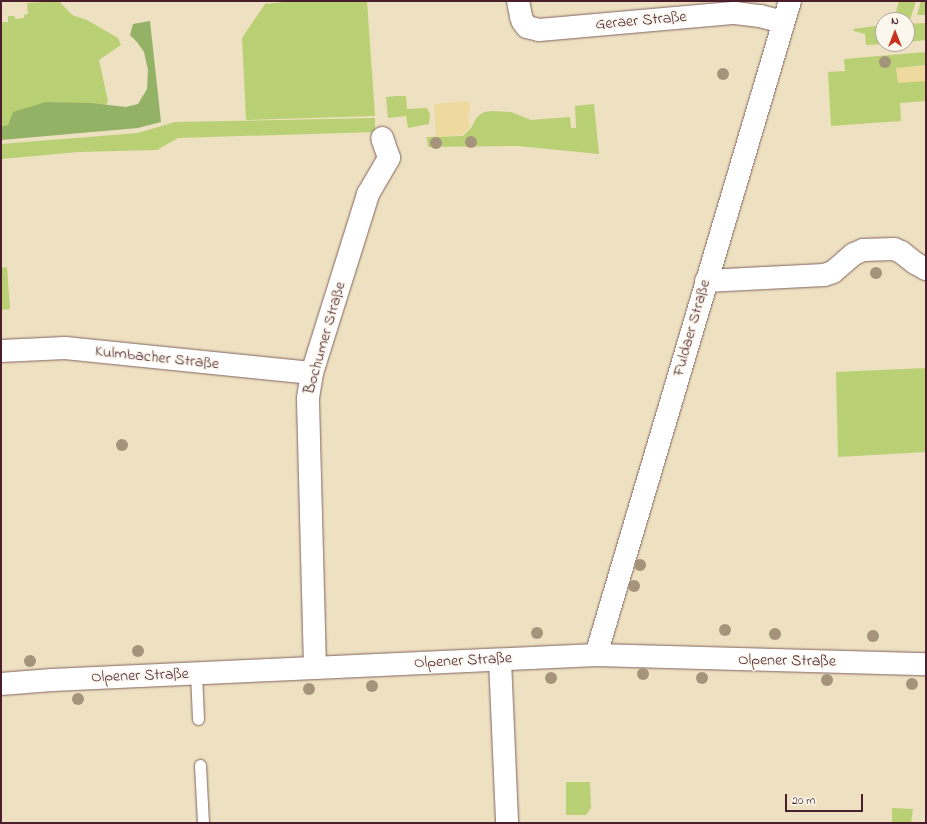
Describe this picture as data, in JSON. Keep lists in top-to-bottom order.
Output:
{
  "streets": {
    "street": [
      "Geraer Straße",
      "Fuldaer Straße",
      "Bochumer Straße",
      "Kulmbacher Straße",
      "Olpener Straße"
    ]
  },
  "crossings": [
    ["Geraer Straße", "Fuldaer Straße"],
    ["Fuldaer Straße", "Olpener Straße"],
    ["Bochumer Straße", "Kulmbacher Straße"],
    ["Bochumer Straße", "Olpener Straße"]
  ],
  "scale_bar": "20 m",
  "north": "top"
}
